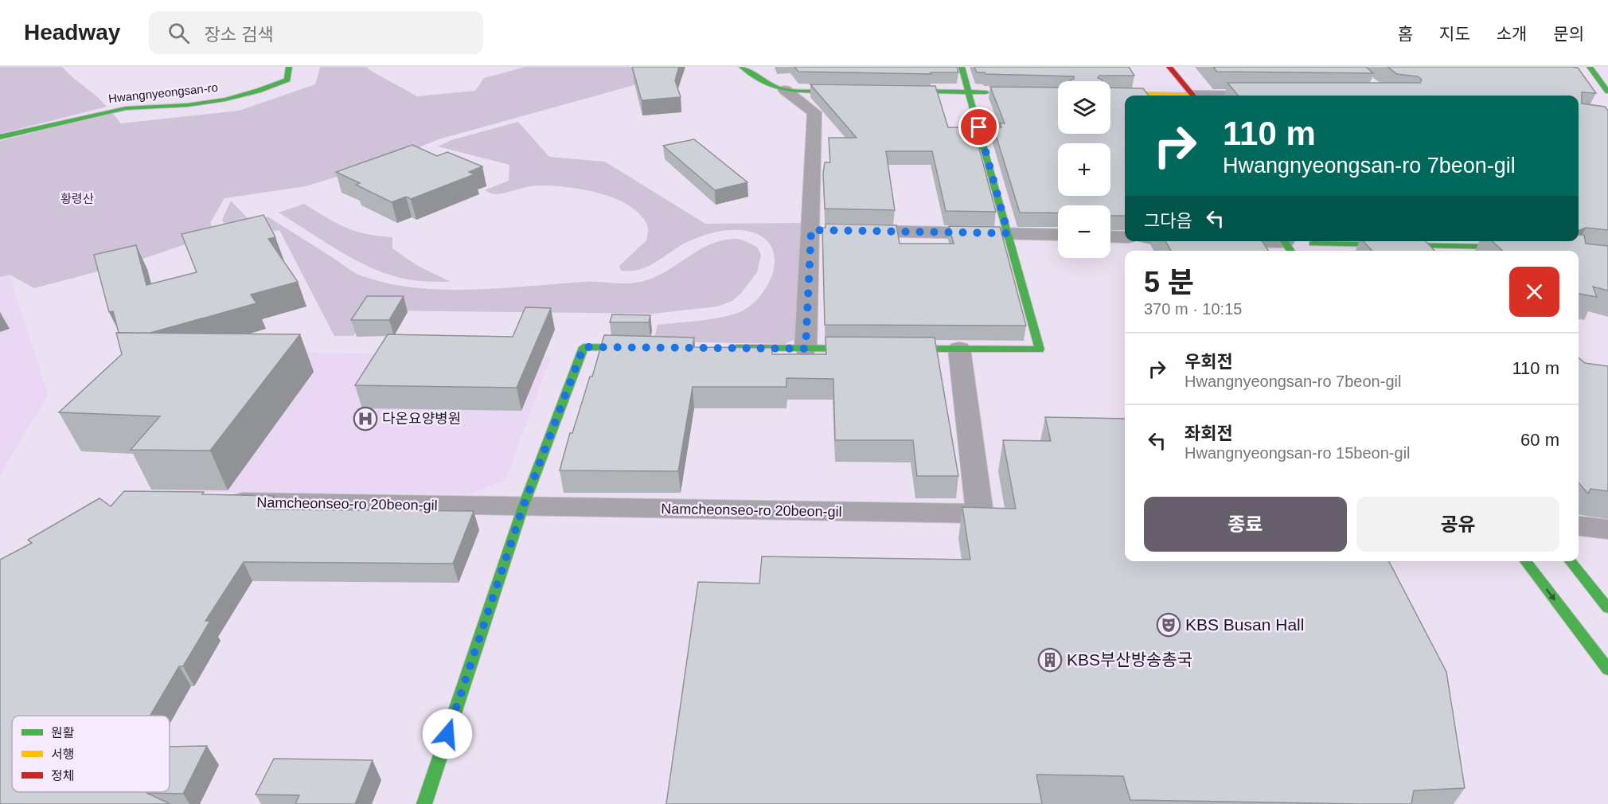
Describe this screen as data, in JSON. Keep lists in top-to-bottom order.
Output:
{
  "streets": {
    "street": ["Hwangnyeongsan-ro", "Namcheonseo-ro 20beon-gil"]
  },
  "parks": ["황령산"],
  "places": {
    "hospital": ["다온요양병원"],
    "theatre": ["KBS Busan Hall"],
    "building": ["KBS부산방송총국"]
  },
  "legend": ["원활", "서행", "정체"],
  "page": {
    "header": "Headway",
    "search": "장소 검색",
    "nav": [
      "홈",
      "지도",
      "소개",
      "문의"
    ],
    "map_buttons": ["+", "−"],
    "turn": ["110 m", "Hwangnyeongsan-ro 7beon-gil"],
    "then": "그다음",
    "heading": ["5 분", "370 m · 10:15"],
    "list": [
      {
        "name": "우회전",
        "note": "Hwangnyeongsan-ro 7beon-gil",
        "value": "110 m"
      },
      {
        "name": "좌회전",
        "note": "Hwangnyeongsan-ro 15beon-gil",
        "value": "60 m"
      }
    ],
    "buttons": ["종료", "공유"]
  }
}
